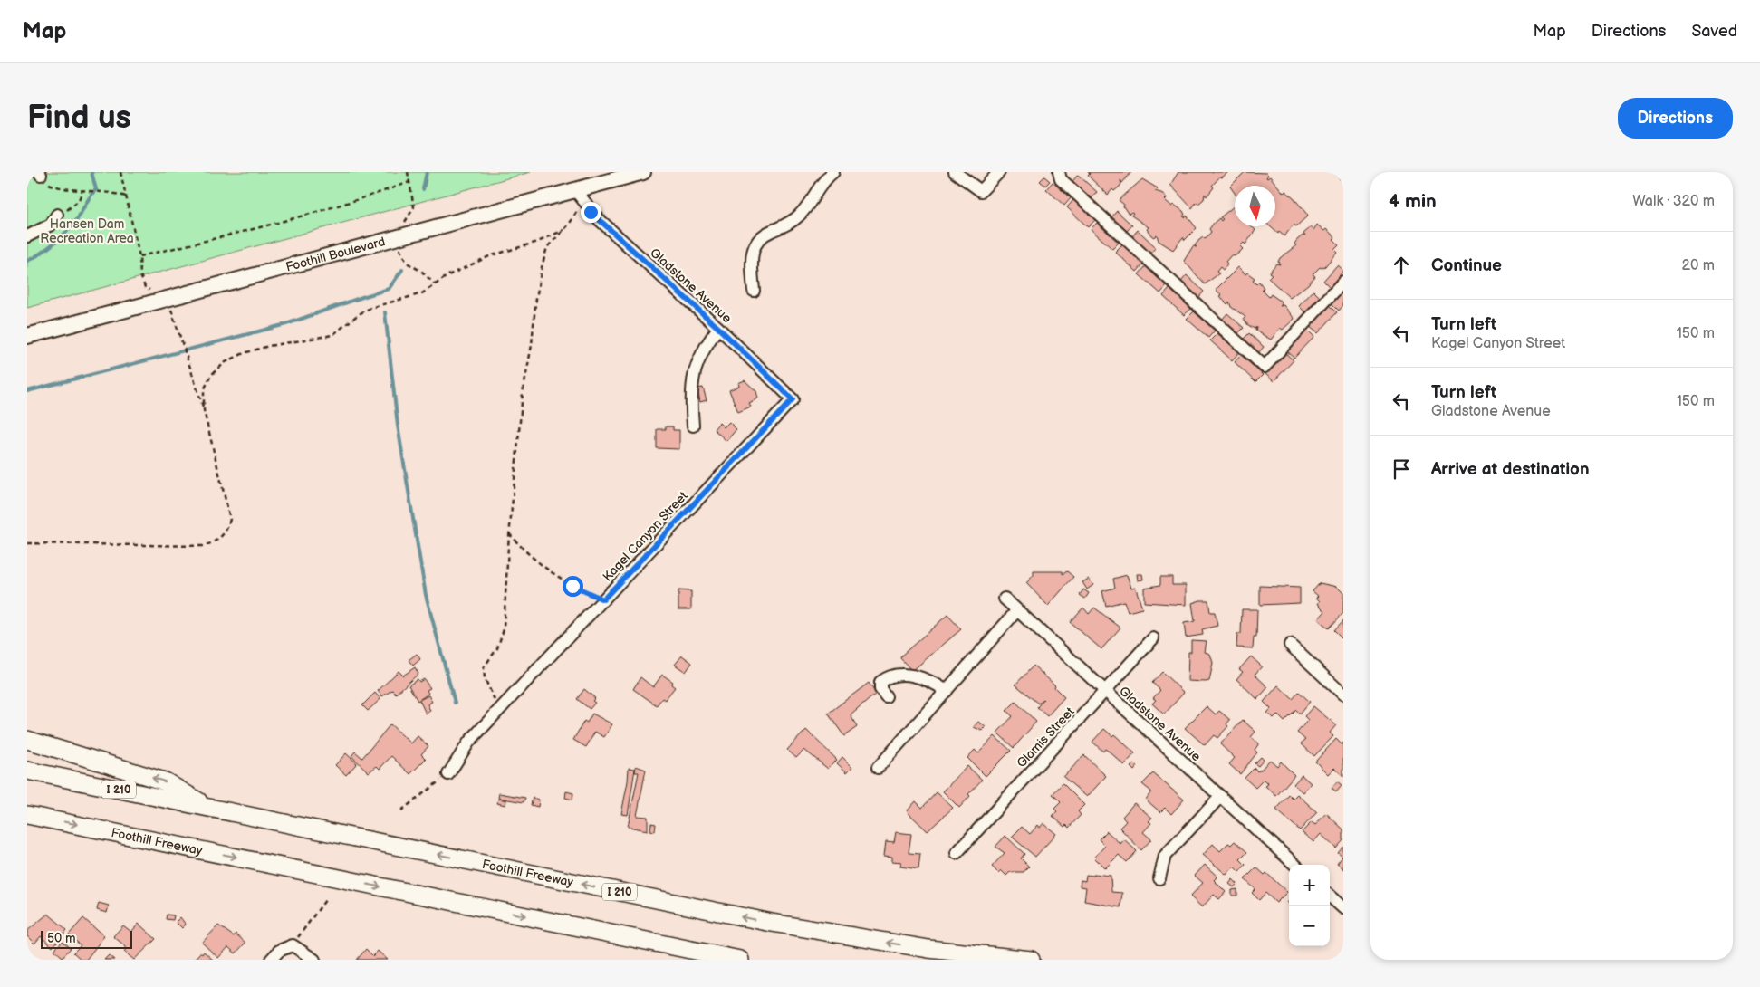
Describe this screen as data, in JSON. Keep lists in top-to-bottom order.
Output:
{
  "streets": {
    "highway": ["I 210", "Foothill Freeway"],
    "main road": ["Foothill Boulevard"],
    "street": ["Gladstone Avenue", "Kagel Canyon Street", "Glamis Street"]
  },
  "crossings": [
    ["Foothill Boulevard", "Gladstone Avenue"],
    ["Gladstone Avenue", "Kagel Canyon Street"],
    ["Gladstone Avenue", "Glamis Street"]
  ],
  "parks": ["Hansen Dam Recreation Area"],
  "scale_bar": "50 m",
  "north": "bottom",
  "page": {
    "header": "Map",
    "nav": ["Map", "Directions", "Saved"],
    "buttons": "Directions",
    "title": "Find us",
    "heading": ["4 min", "Walk · 320 m"],
    "list": [
      ["Continue", "20 m"],
      ["Turn left", "Kagel Canyon Street", "150 m"],
      ["Turn left", "Gladstone Avenue", "150 m"],
      "Arrive at destination"
    ],
    "map_buttons": ["+", "−"],
    "scale": "50 m"
  }
}
